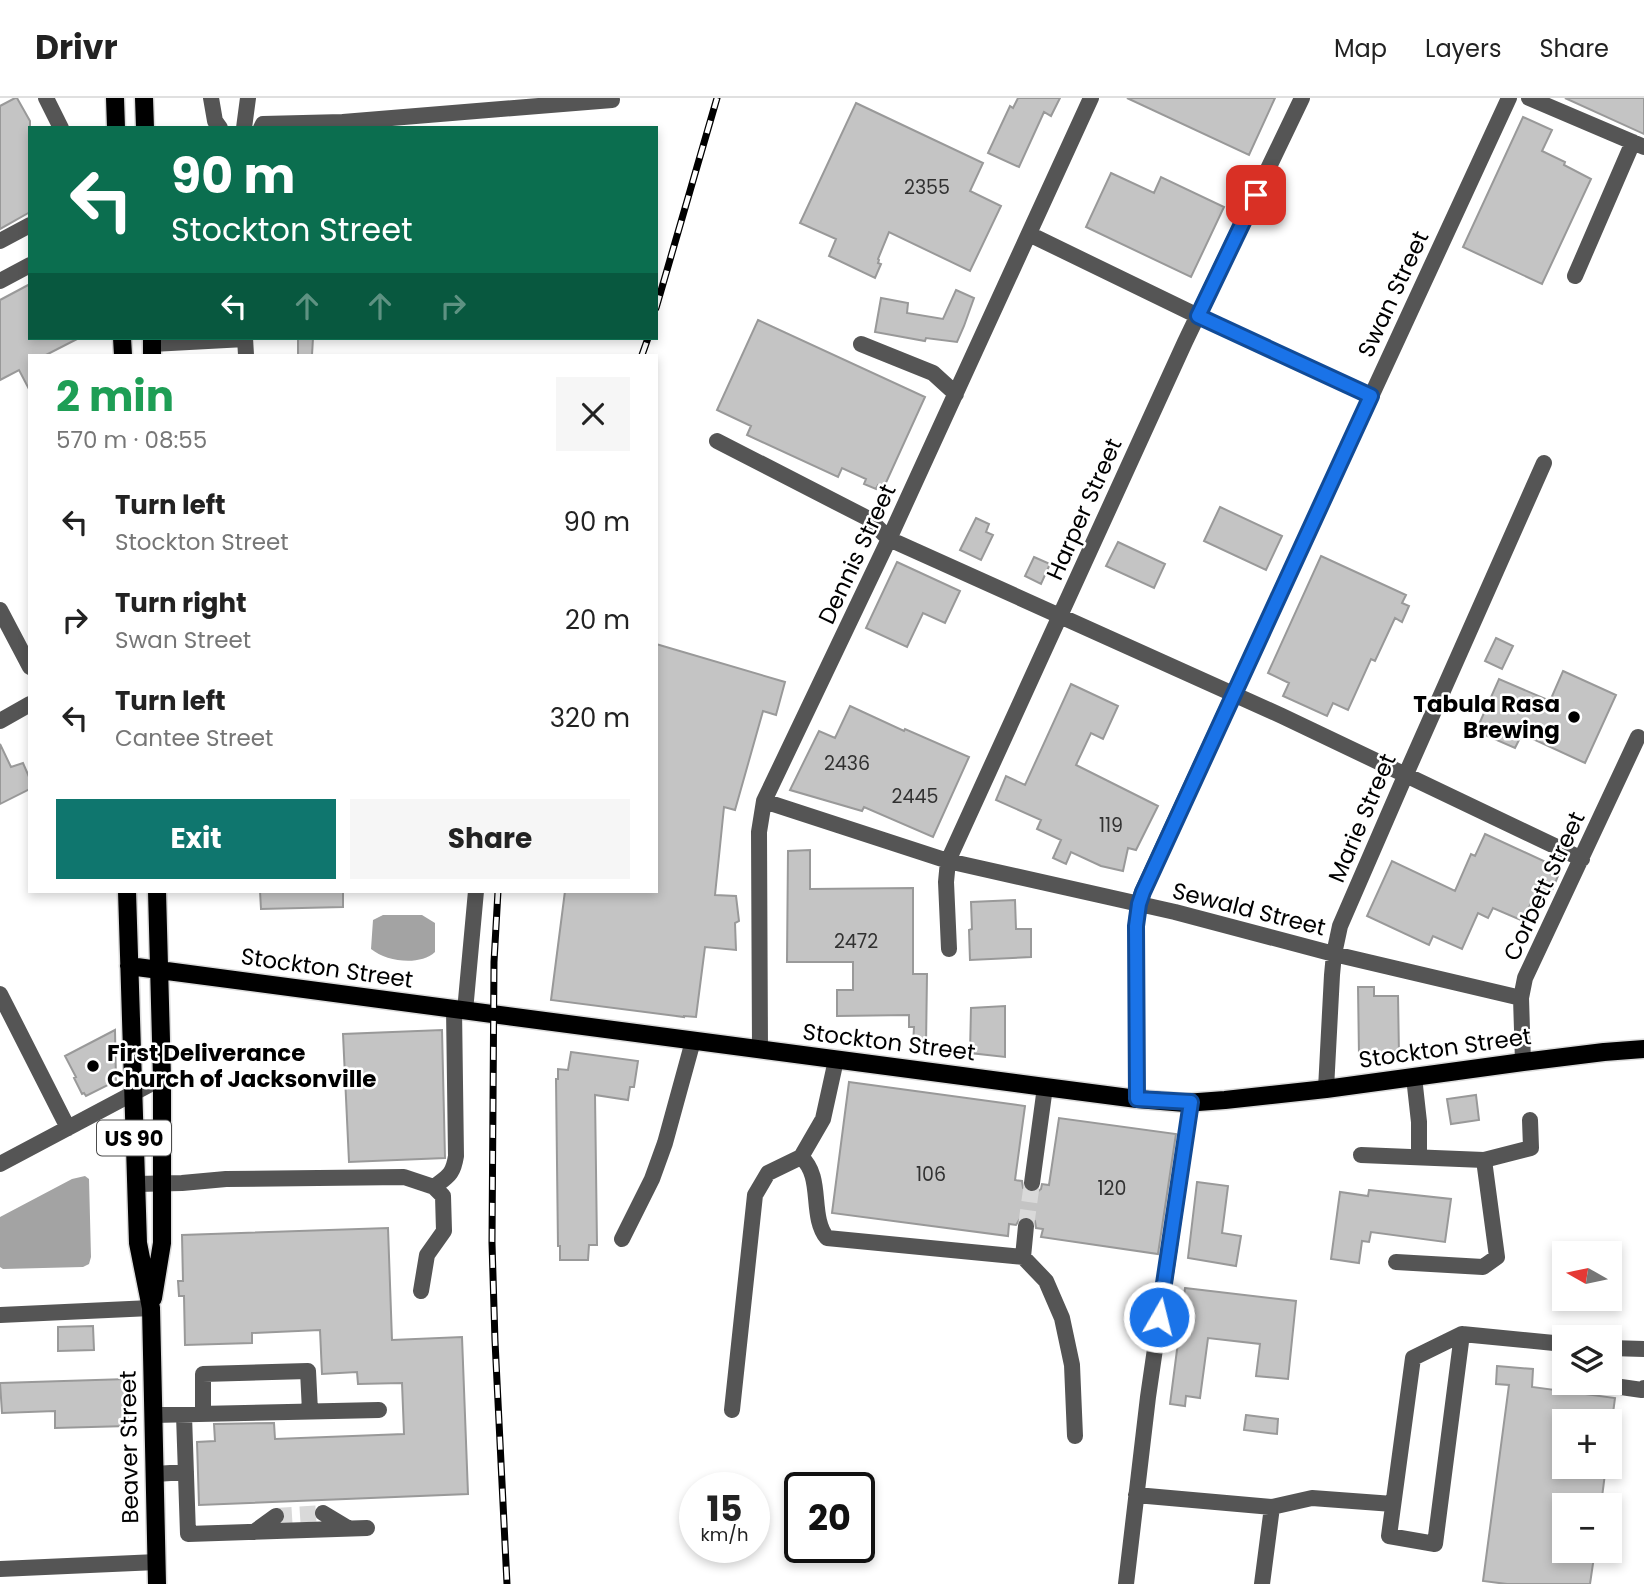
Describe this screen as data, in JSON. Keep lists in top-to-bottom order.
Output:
{
  "streets": {
    "main road": ["Stockton Street", "US 90", "Beaver Street"],
    "street": [
      "Swan Street",
      "Harper Street",
      "Dennis Street",
      "Marie Street",
      "Corbett Street",
      "Sewald Street"
    ]
  },
  "crossings": [
    ["Swan Street", "Sewald Street"],
    ["Swan Street", "Stockton Street"],
    ["Harper Street", "Sewald Street"],
    ["Dennis Street", "Sewald Street"],
    ["Dennis Street", "Stockton Street"],
    ["Marie Street", "Sewald Street"],
    ["Marie Street", "Stockton Street"],
    ["Corbett Street", "Sewald Street"],
    ["Corbett Street", "Stockton Street"],
    ["Stockton Street", "Beaver Street"]
  ],
  "places": ["Tabula Rasa Brewing", "First Deliverance Church of Jacksonville"],
  "house_numbers": [
    "2355",
    "2436",
    "2445",
    "119",
    "2472",
    "106",
    "120"
  ],
  "north": "left",
  "page": {
    "header": "Drivr",
    "nav": ["Map", "Layers", "Share"],
    "turn": ["90 m", "Stockton Street"],
    "heading": ["2 min", "570 m · 08:55"],
    "list": [
      {
        "name": "Turn left",
        "note": "Stockton Street",
        "value": "90 m"
      },
      {
        "name": "Turn right",
        "note": "Swan Street",
        "value": "20 m"
      },
      {
        "name": "Turn left",
        "note": "Cantee Street",
        "value": "320 m"
      }
    ],
    "buttons": ["Exit", "Share"],
    "map_buttons": ["+", "−"],
    "speed": "15 km/h",
    "limit": "20"
  }
}
